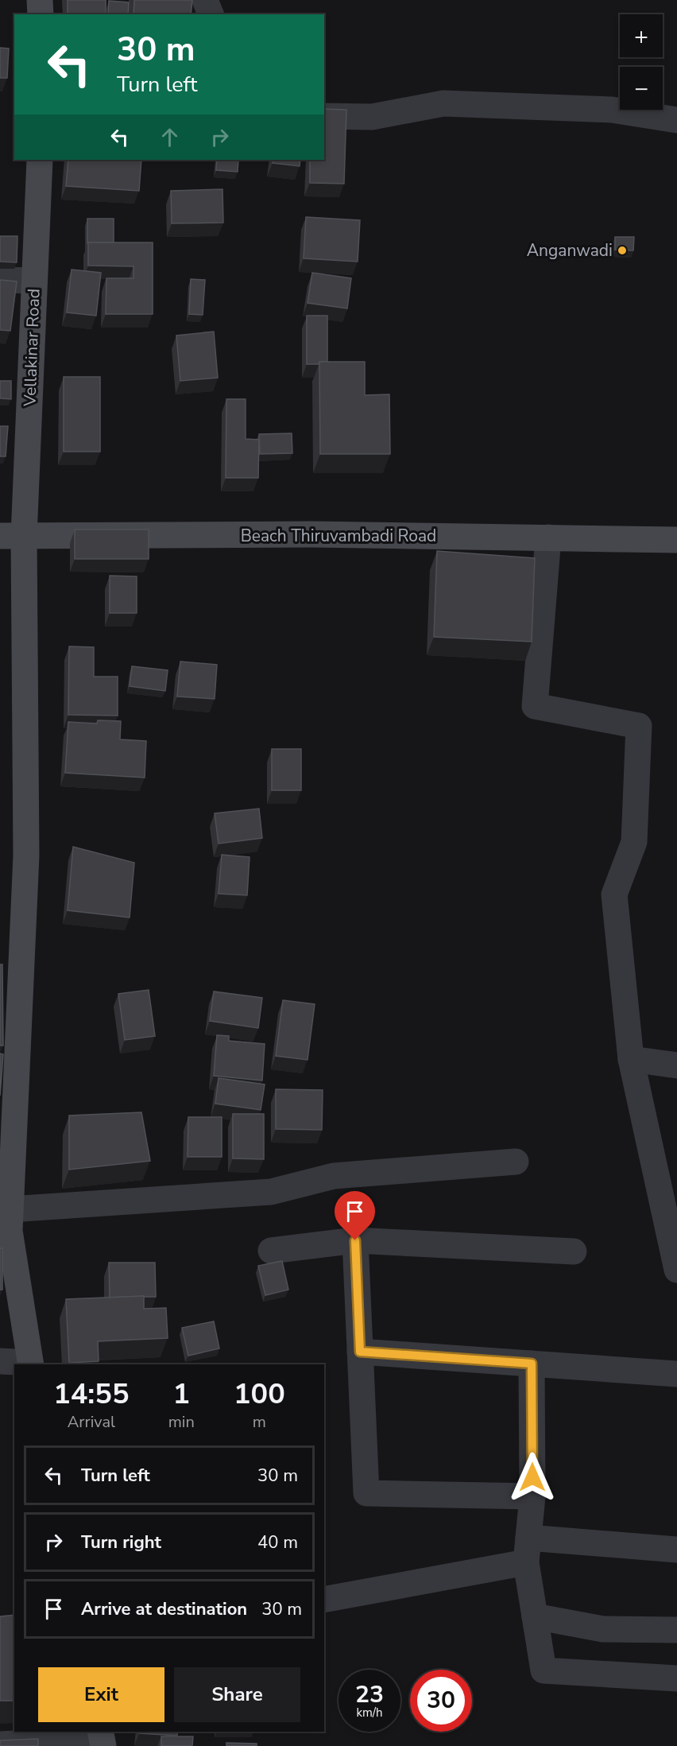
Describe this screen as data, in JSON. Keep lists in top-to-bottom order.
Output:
{
  "streets": {
    "main road": ["Vellakinar Road", "Beach Thiruvambadi Road"]
  },
  "crossings": [
    ["Vellakinar Road", "Beach Thiruvambadi Road"]
  ],
  "places": ["Anganwadi"],
  "page": {
    "map_buttons": ["+", "−"],
    "turn": ["30 m", "Turn left"],
    "eta": [
      "14:55",
      "Arrival",
      "1",
      "min",
      "100",
      "m"
    ],
    "list": [
      {
        "name": "Turn left",
        "value": "30 m"
      },
      {
        "name": "Turn right",
        "value": "40 m"
      },
      {
        "name": "Arrive at destination",
        "value": "30 m"
      }
    ],
    "buttons": ["Exit", "Share"],
    "speed": "23 km/h",
    "limit": "30"
  }
}
